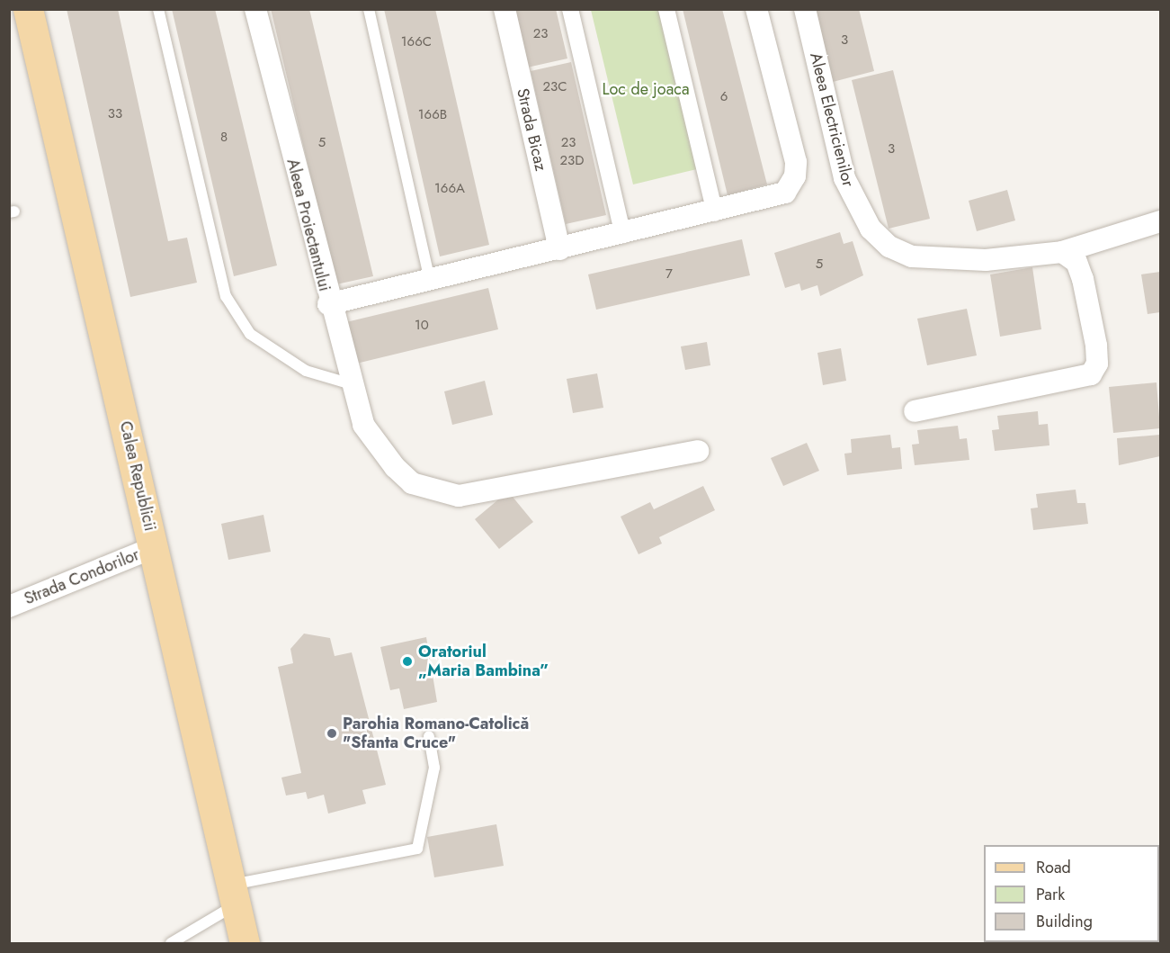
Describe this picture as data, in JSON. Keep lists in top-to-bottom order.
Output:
{
  "streets": {
    "main road": ["Calea Republicii"],
    "street": [
      "Aleea Electricienilor",
      "Strada Bicaz",
      "Aleea Proiectantului",
      "Strada Condorilor"
    ]
  },
  "crossings": [
    ["Strada Bicaz", "Aleea Proiectantului"],
    ["Calea Republicii", "Strada Condorilor"]
  ],
  "parks": ["Loc de joaca"],
  "places": ["Oratoriul „Maria Bambina”", "Parohia Romano-Catolică \"Sfanta Cruce\""],
  "house_numbers": [
    "23",
    "3",
    "166C",
    "23C",
    "6",
    "33",
    "166B",
    "8",
    "5",
    "23",
    "3",
    "23D",
    "166A",
    "5",
    "7",
    "10"
  ],
  "legend": ["Road", "Park", "Building"]
}
